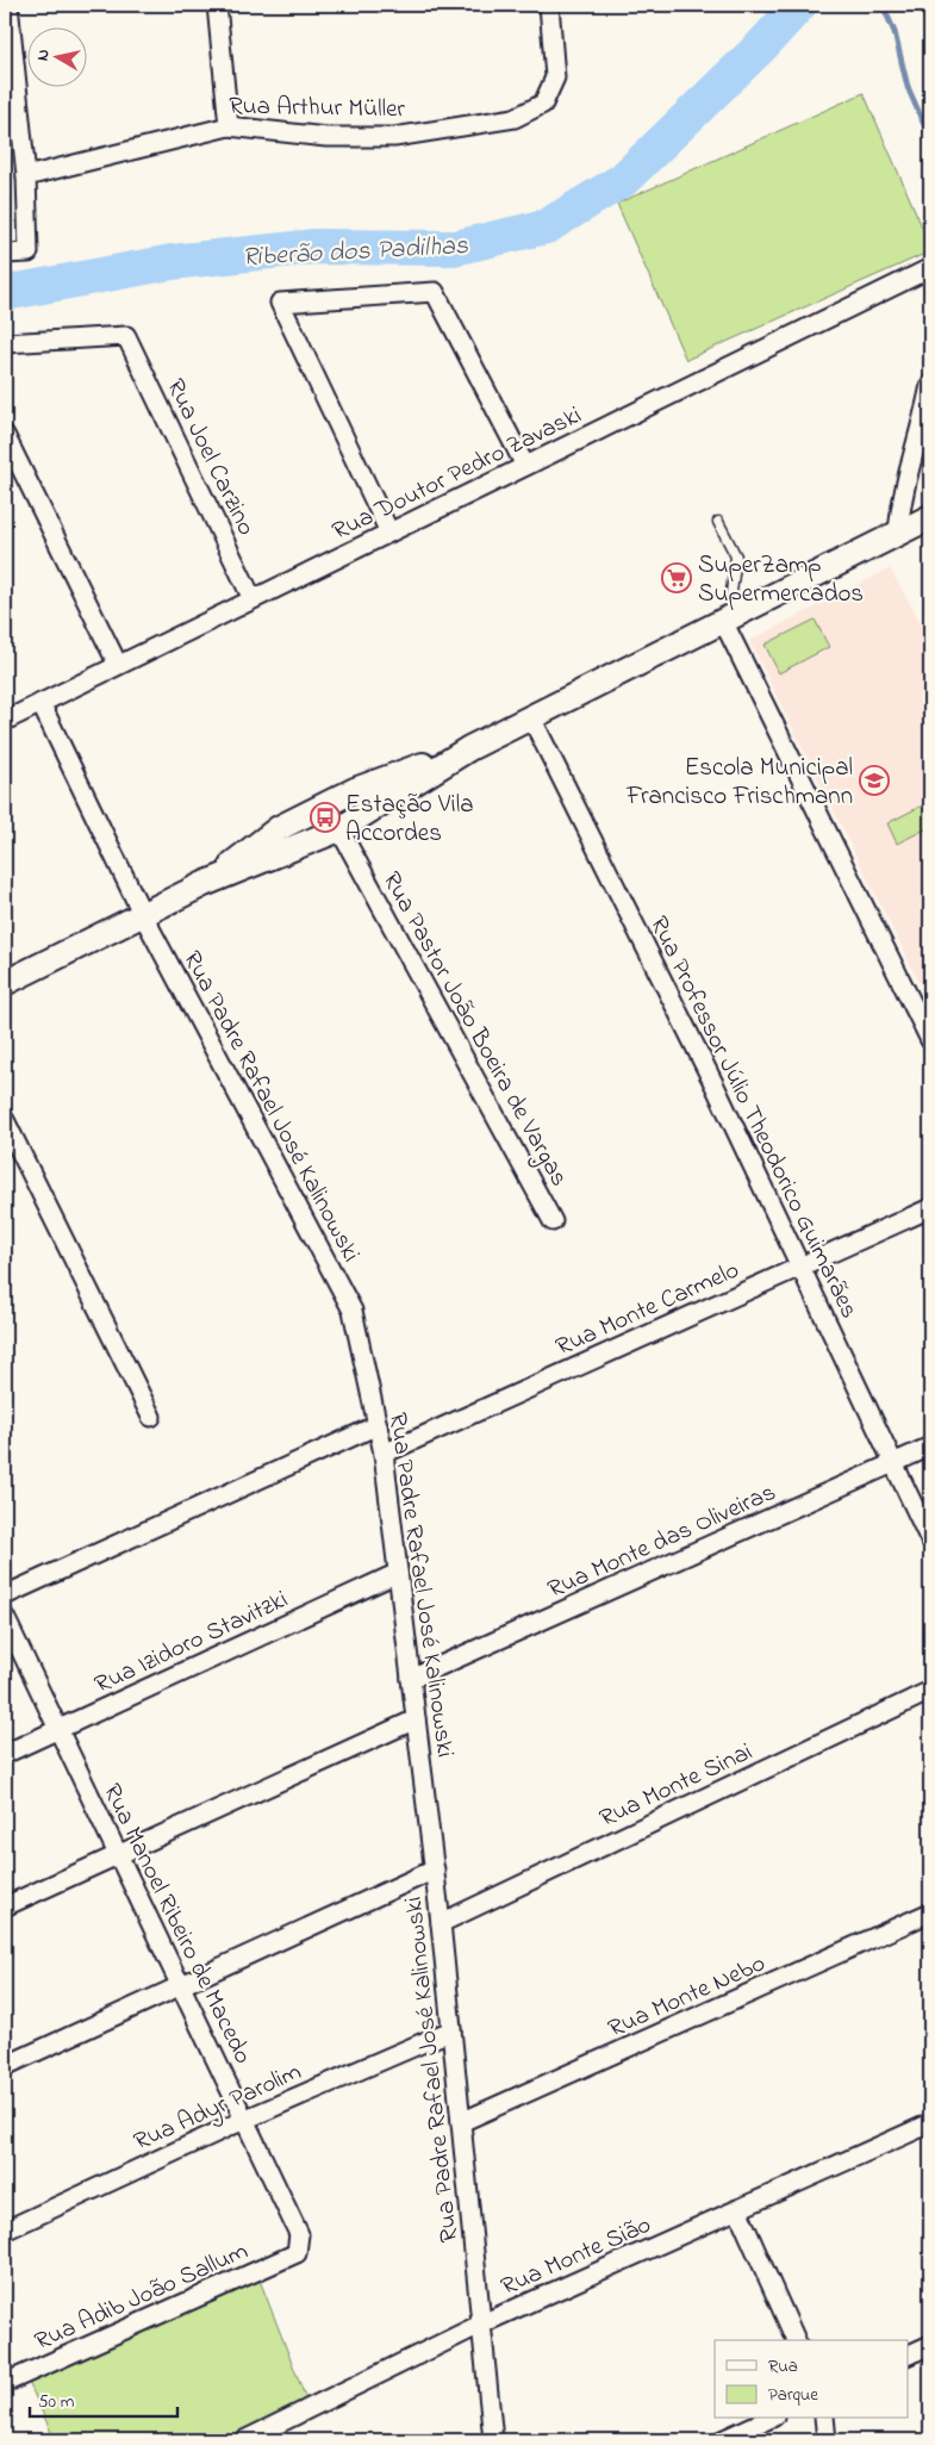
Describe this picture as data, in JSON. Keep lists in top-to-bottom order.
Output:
{
  "streets": {
    "street": [
      "Rua Arthur Müller",
      "Rua Joel Carzino",
      "Rua Doutor Pedro Zavaski",
      "Rua Pastor João Boeira de Vargas",
      "Rua Padre Rafael José Kalinowski",
      "Rua Professor Júlio Theodorico Guimarães",
      "Rua Monte Carmelo",
      "Rua Monte das Oliveiras",
      "Rua Izidoro Stavitzki",
      "Rua Monte Sinai",
      "Rua Manoel Ribeiro de Macedo",
      "Rua Monte Nebo",
      "Rua Adyr Parolim",
      "Rua Monte Sião",
      "Rua Adib João Sallum"
    ]
  },
  "crossings": [
    ["Rua Joel Carzino", "Rua Doutor Pedro Zavaski"],
    ["Rua Doutor Pedro Zavaski", "Rua Padre Rafael José Kalinowski"],
    ["Rua Padre Rafael José Kalinowski", "Rua Monte Carmelo"],
    ["Rua Padre Rafael José Kalinowski", "Rua Monte das Oliveiras"],
    ["Rua Padre Rafael José Kalinowski", "Rua Izidoro Stavitzki"],
    ["Rua Padre Rafael José Kalinowski", "Rua Monte Sinai"],
    ["Rua Padre Rafael José Kalinowski", "Rua Monte Nebo"],
    ["Rua Padre Rafael José Kalinowski", "Rua Adyr Parolim"],
    ["Rua Padre Rafael José Kalinowski", "Rua Monte Sião"],
    ["Rua Professor Júlio Theodorico Guimarães", "Rua Monte Carmelo"],
    ["Rua Professor Júlio Theodorico Guimarães", "Rua Monte das Oliveiras"],
    ["Rua Izidoro Stavitzki", "Rua Manoel Ribeiro de Macedo"],
    ["Rua Manoel Ribeiro de Macedo", "Rua Adyr Parolim"],
    ["Rua Manoel Ribeiro de Macedo", "Rua Adib João Sallum"]
  ],
  "water": ["Riberão dos Padilhas"],
  "places": {
    "supermarket": ["SuperZamp Supermercados"],
    "school or university": ["Escola Municipal Francisco Frischmann"],
    "bus stop": ["Estação Vila Accordes"]
  },
  "legend": ["Rua", "Parque"],
  "scale_bar": "50 m",
  "north": "left"
}
